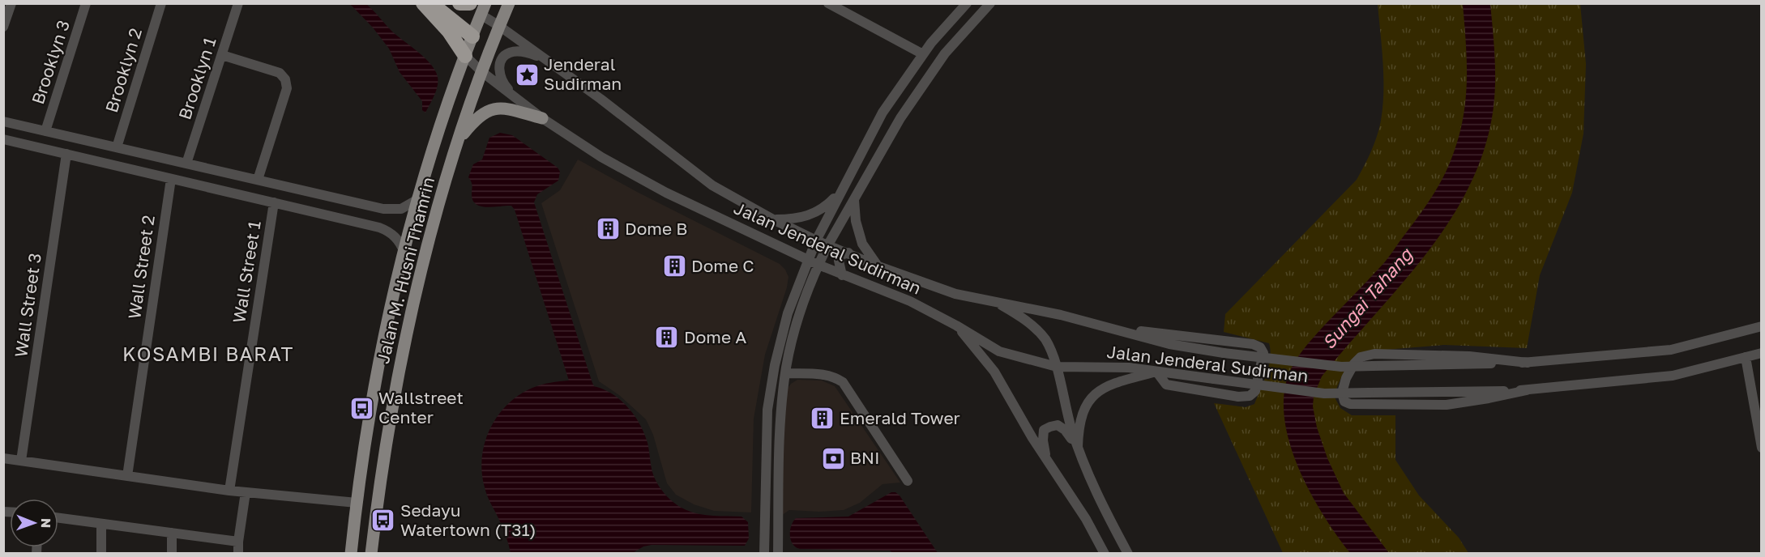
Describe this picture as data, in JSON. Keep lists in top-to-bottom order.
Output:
{
  "streets": {
    "main road": ["Jalan M. Husni Thamrin"],
    "street": [
      "Brooklyn 3",
      "Brooklyn 2",
      "Brooklyn 1",
      "Jalan Jenderal Sudirman",
      "Wall Street 2",
      "Wall Street 1",
      "Wall Street 3"
    ]
  },
  "crossings": [
    ["Jalan Jenderal Sudirman", "Jalan M. Husni Thamrin"]
  ],
  "districts": ["KOSAMBI BARAT"],
  "water": ["Sungai Tahang"],
  "places": {
    "place": ["Jenderal Sudirman"],
    "building": [
      "Dome B",
      "Dome C",
      "Dome A",
      "Emerald Tower"
    ],
    "bus stop": ["Wallstreet Center", "Sedayu Watertown (T31)"],
    "bank": ["BNI"]
  },
  "north": "right"
}
